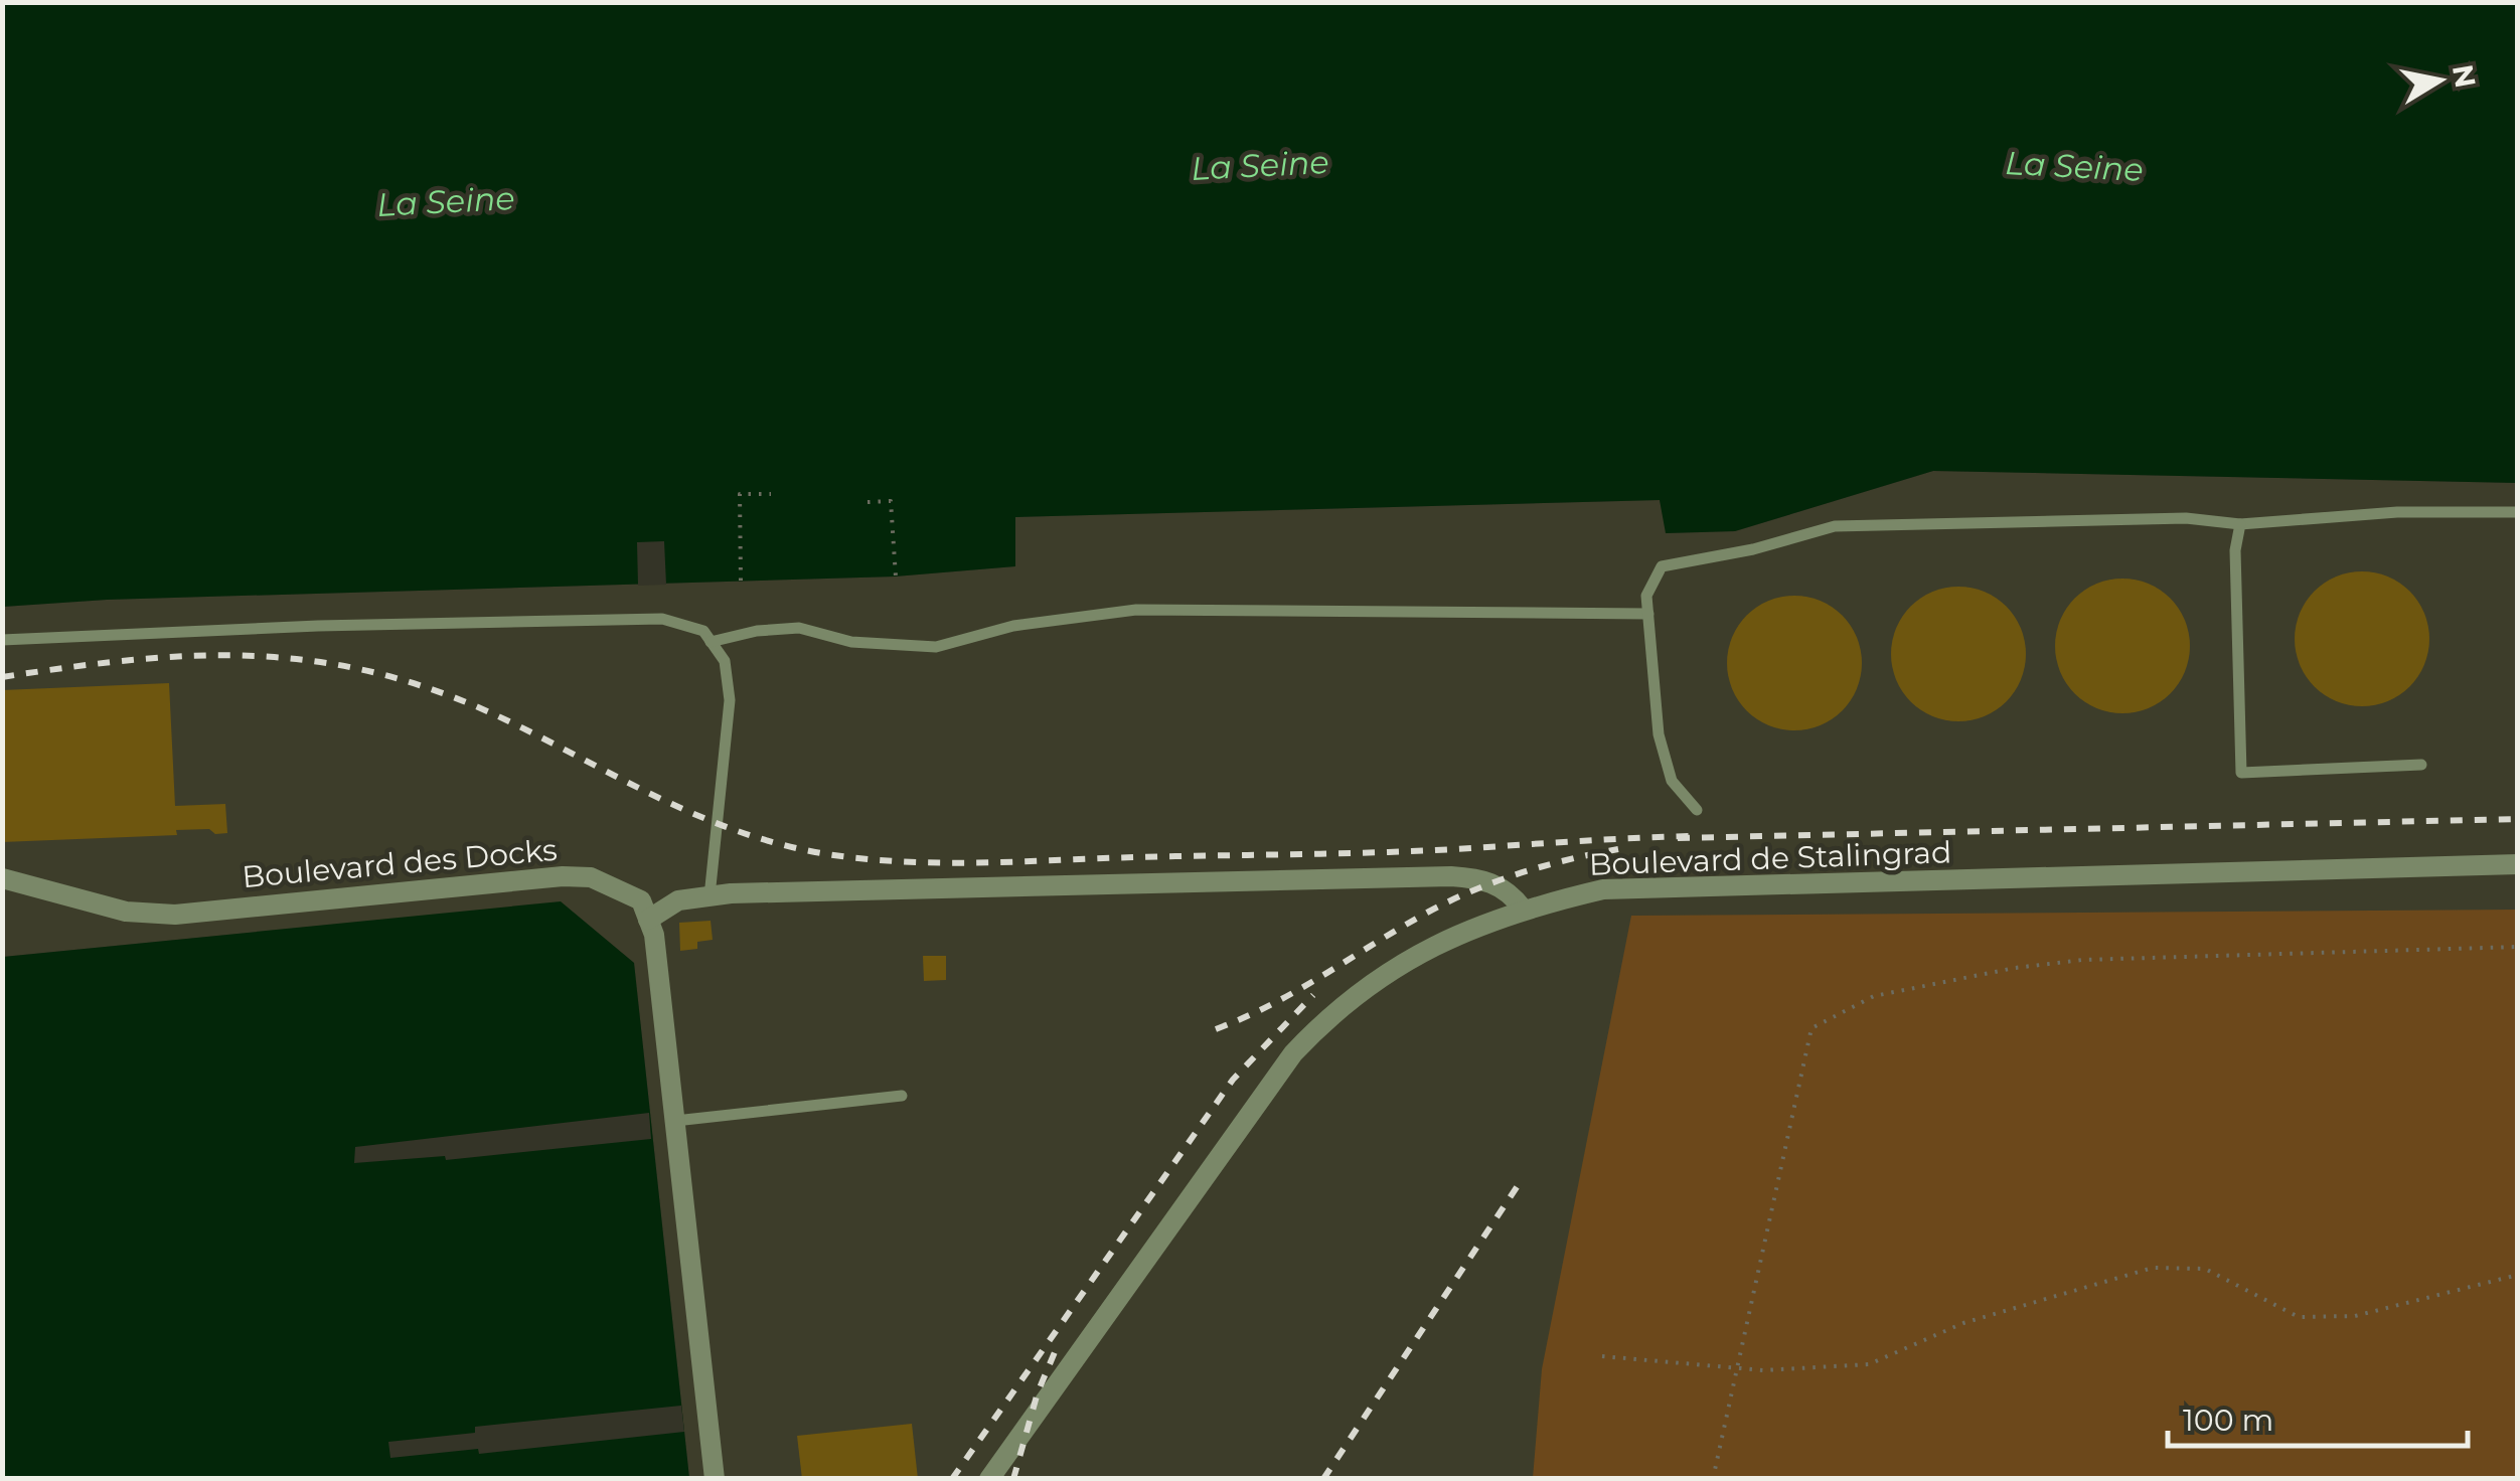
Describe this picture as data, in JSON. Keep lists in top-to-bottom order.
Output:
{
  "streets": {
    "street": ["Boulevard de Stalingrad", "Boulevard des Docks"]
  },
  "water": ["La Seine"],
  "scale_bar": "100 m",
  "north": "right"
}
